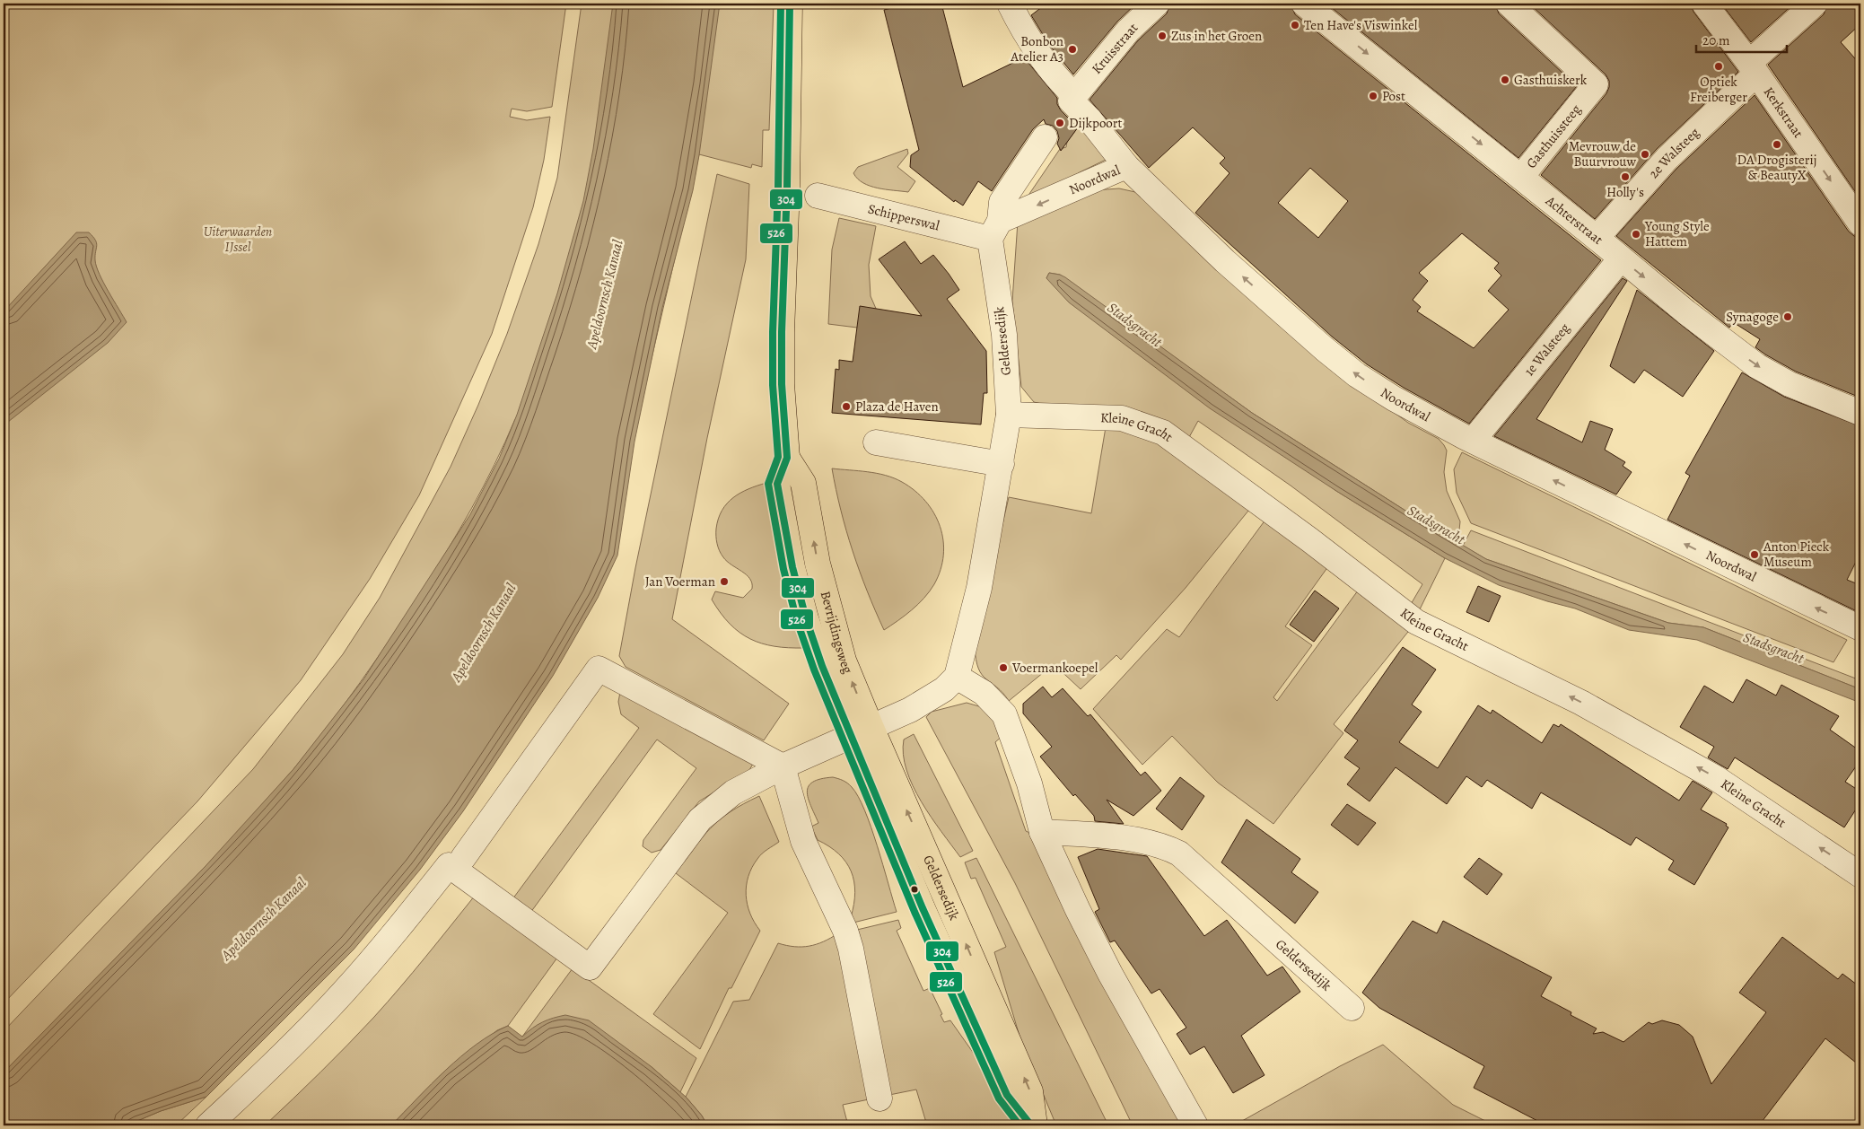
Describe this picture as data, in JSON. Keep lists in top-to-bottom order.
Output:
{
  "streets": {
    "main road": ["Geldersedijk", "Bevrijdingsweg"],
    "street": [
      "Kruisstraat",
      "Kerkstraat",
      "Gasthuissteeg",
      "2e Walsteeg",
      "Noordwal",
      "Schipperswal",
      "Achterstraat",
      "1e Walsteeg",
      "Kleine Gracht"
    ]
  },
  "crossings": [
    ["Kerkstraat", "2e Walsteeg"],
    ["Gasthuissteeg", "Achterstraat"],
    ["2e Walsteeg", "Achterstraat"],
    ["Noordwal", "Schipperswal"],
    ["Noordwal", "Geldersedijk"],
    ["Noordwal", "1e Walsteeg"],
    ["Schipperswal", "Geldersedijk"],
    ["Achterstraat", "1e Walsteeg"],
    ["Geldersedijk", "Kleine Gracht"],
    ["Geldersedijk", "Bevrijdingsweg"]
  ],
  "one_way": [
    "Kerkstraat",
    "Noordwal",
    "Achterstraat",
    "Kleine Gracht"
  ],
  "water": ["Apeldoornsch Kanaal", "Stadsgracht"],
  "parks": ["Uiterwaarden IJssel"],
  "places": [
    "Ten Have's Viswinkel",
    "Zus in het Groen",
    "Bonbon Atelier A3",
    "Optiek Freiberger",
    "Gasthuiskerk",
    "Post",
    "Dijkpoort",
    "DA Drogisterij & BeautyX",
    "Mevrouw de Buurvrouw",
    "Holly's",
    "Young Style Hattem",
    "Synagoge",
    "Plaza de Haven",
    "Anton Pieck Museum",
    "Jan Voerman",
    "Voermankoepel"
  ],
  "lines": ["transit line 304", "transit line 526"],
  "scale_bar": "20 m"
}
